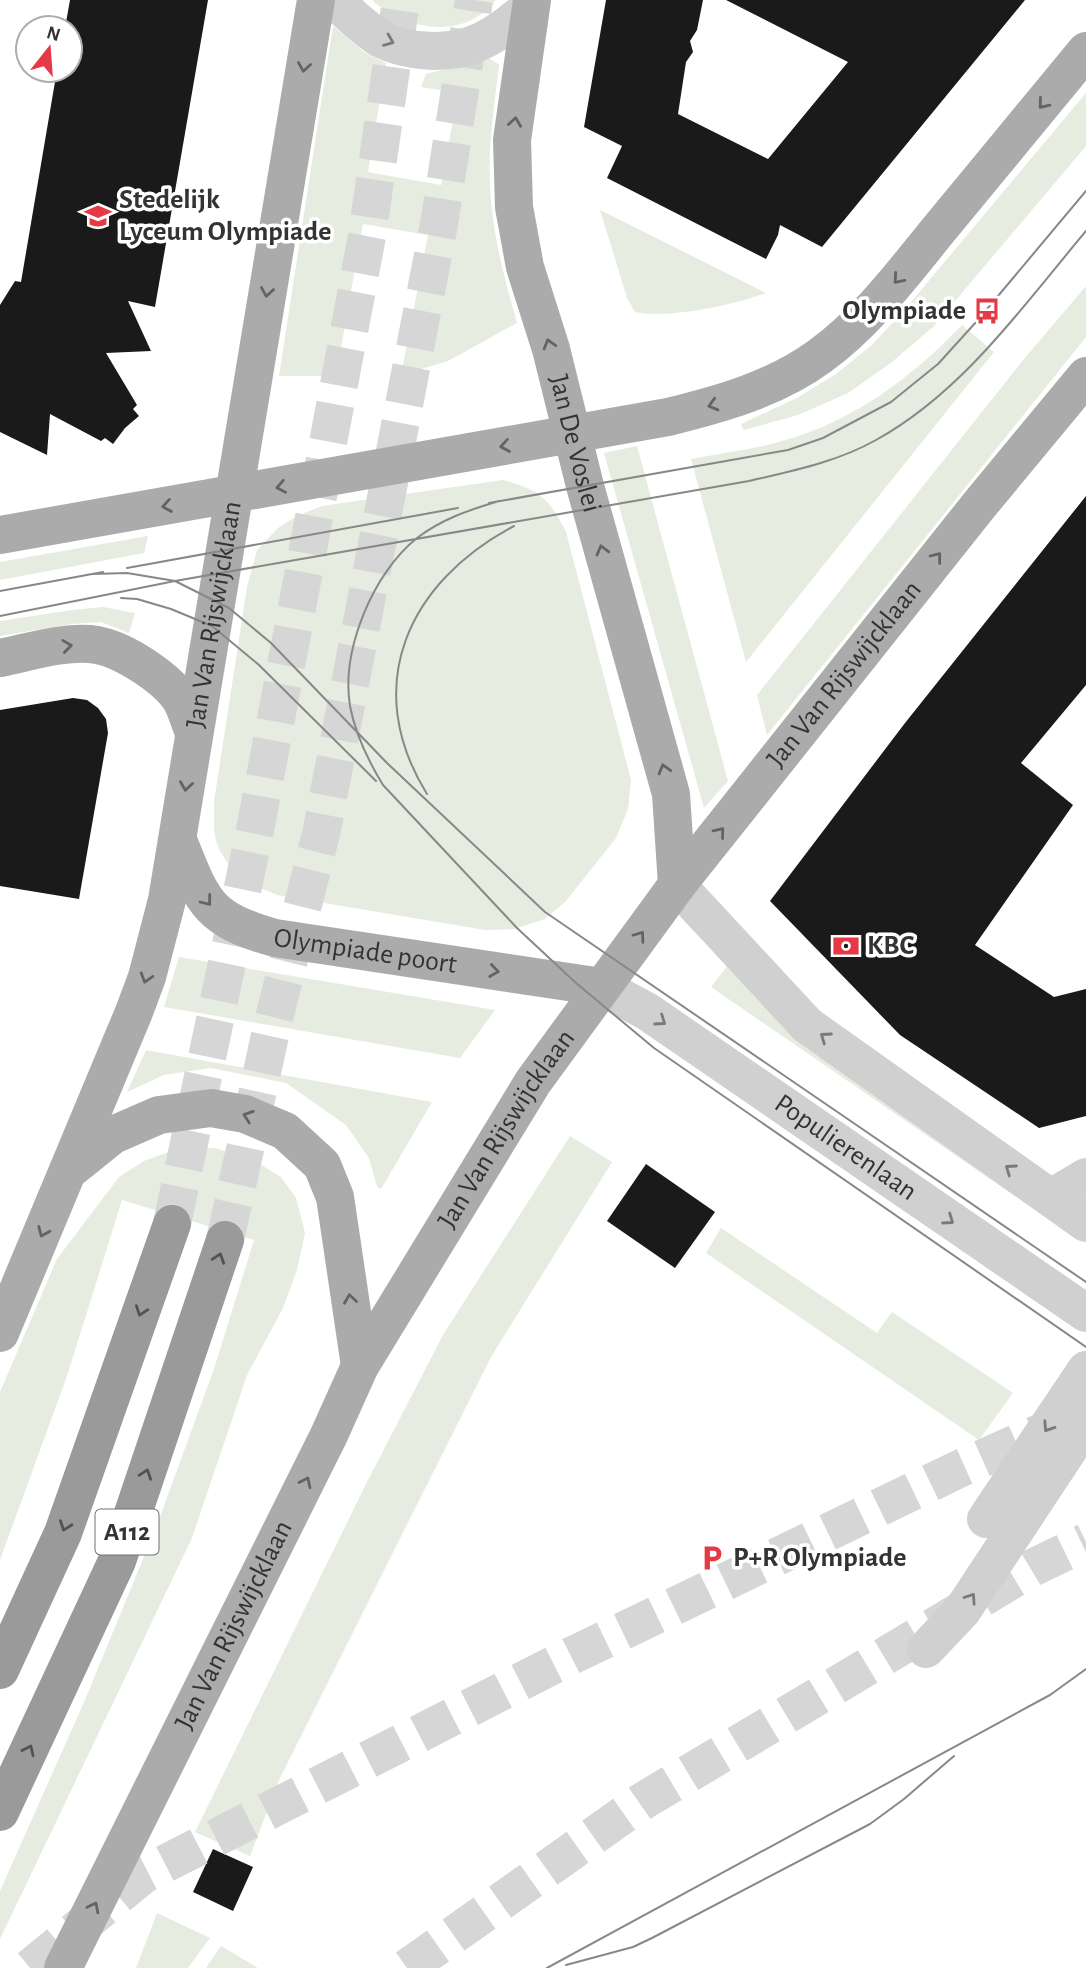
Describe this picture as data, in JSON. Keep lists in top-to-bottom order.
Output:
{
  "streets": {
    "highway": ["A112"],
    "main road": ["Jan De Voslei", "Jan Van Rijswijcklaan", "Olympiade poort"],
    "street": ["Populierenlaan"]
  },
  "crossings": [
    ["Jan De Voslei", "Jan Van Rijswijcklaan"],
    ["Jan Van Rijswijcklaan", "Olympiade poort"],
    ["Jan Van Rijswijcklaan", "Populierenlaan"],
    ["Olympiade poort", "Populierenlaan"]
  ],
  "one_way": ["Olympiade poort"],
  "places": {
    "school or university": ["Stedelijk Lyceum Olympiade"],
    "bus stop": ["Olympiade"],
    "bank": ["KBC"],
    "parking": ["P+R Olympiade"]
  },
  "north": "top"
}
